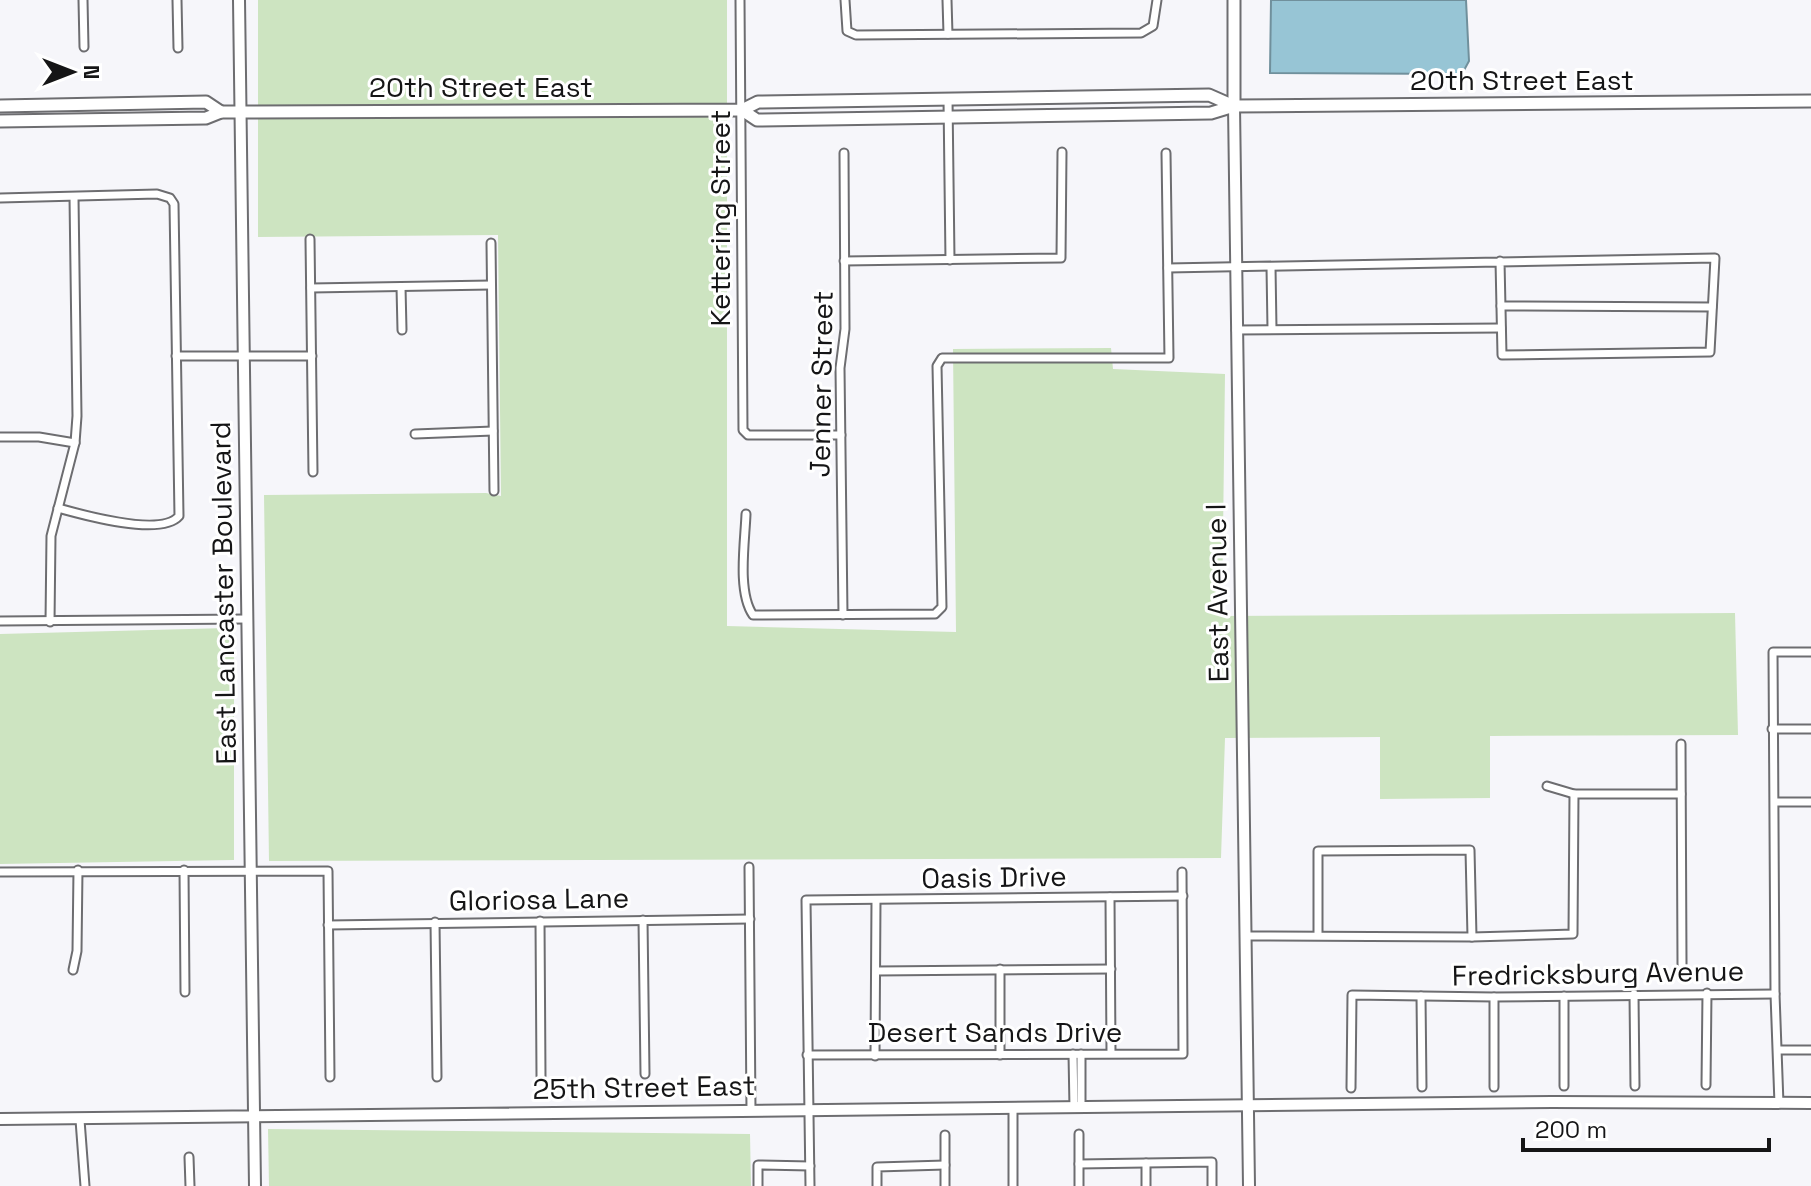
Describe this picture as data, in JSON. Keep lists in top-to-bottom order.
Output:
{
  "streets": {
    "main road": [
      "20th Street East",
      "East Lancaster Boulevard",
      "East Avenue I",
      "25th Street East"
    ],
    "street": [
      "Kettering Street",
      "Jenner Street",
      "Oasis Drive",
      "Gloriosa Lane",
      "Fredricksburg Avenue",
      "Desert Sands Drive"
    ]
  },
  "crossings": [
    ["20th Street East", "Kettering Street"],
    ["20th Street East", "East Lancaster Boulevard"],
    ["20th Street East", "East Avenue I"],
    ["Kettering Street", "Jenner Street"],
    ["East Lancaster Boulevard", "25th Street East"],
    ["East Avenue I", "25th Street East"],
    ["Oasis Drive", "Desert Sands Drive"]
  ],
  "scale_bar": "200 m",
  "north": "right"
}
